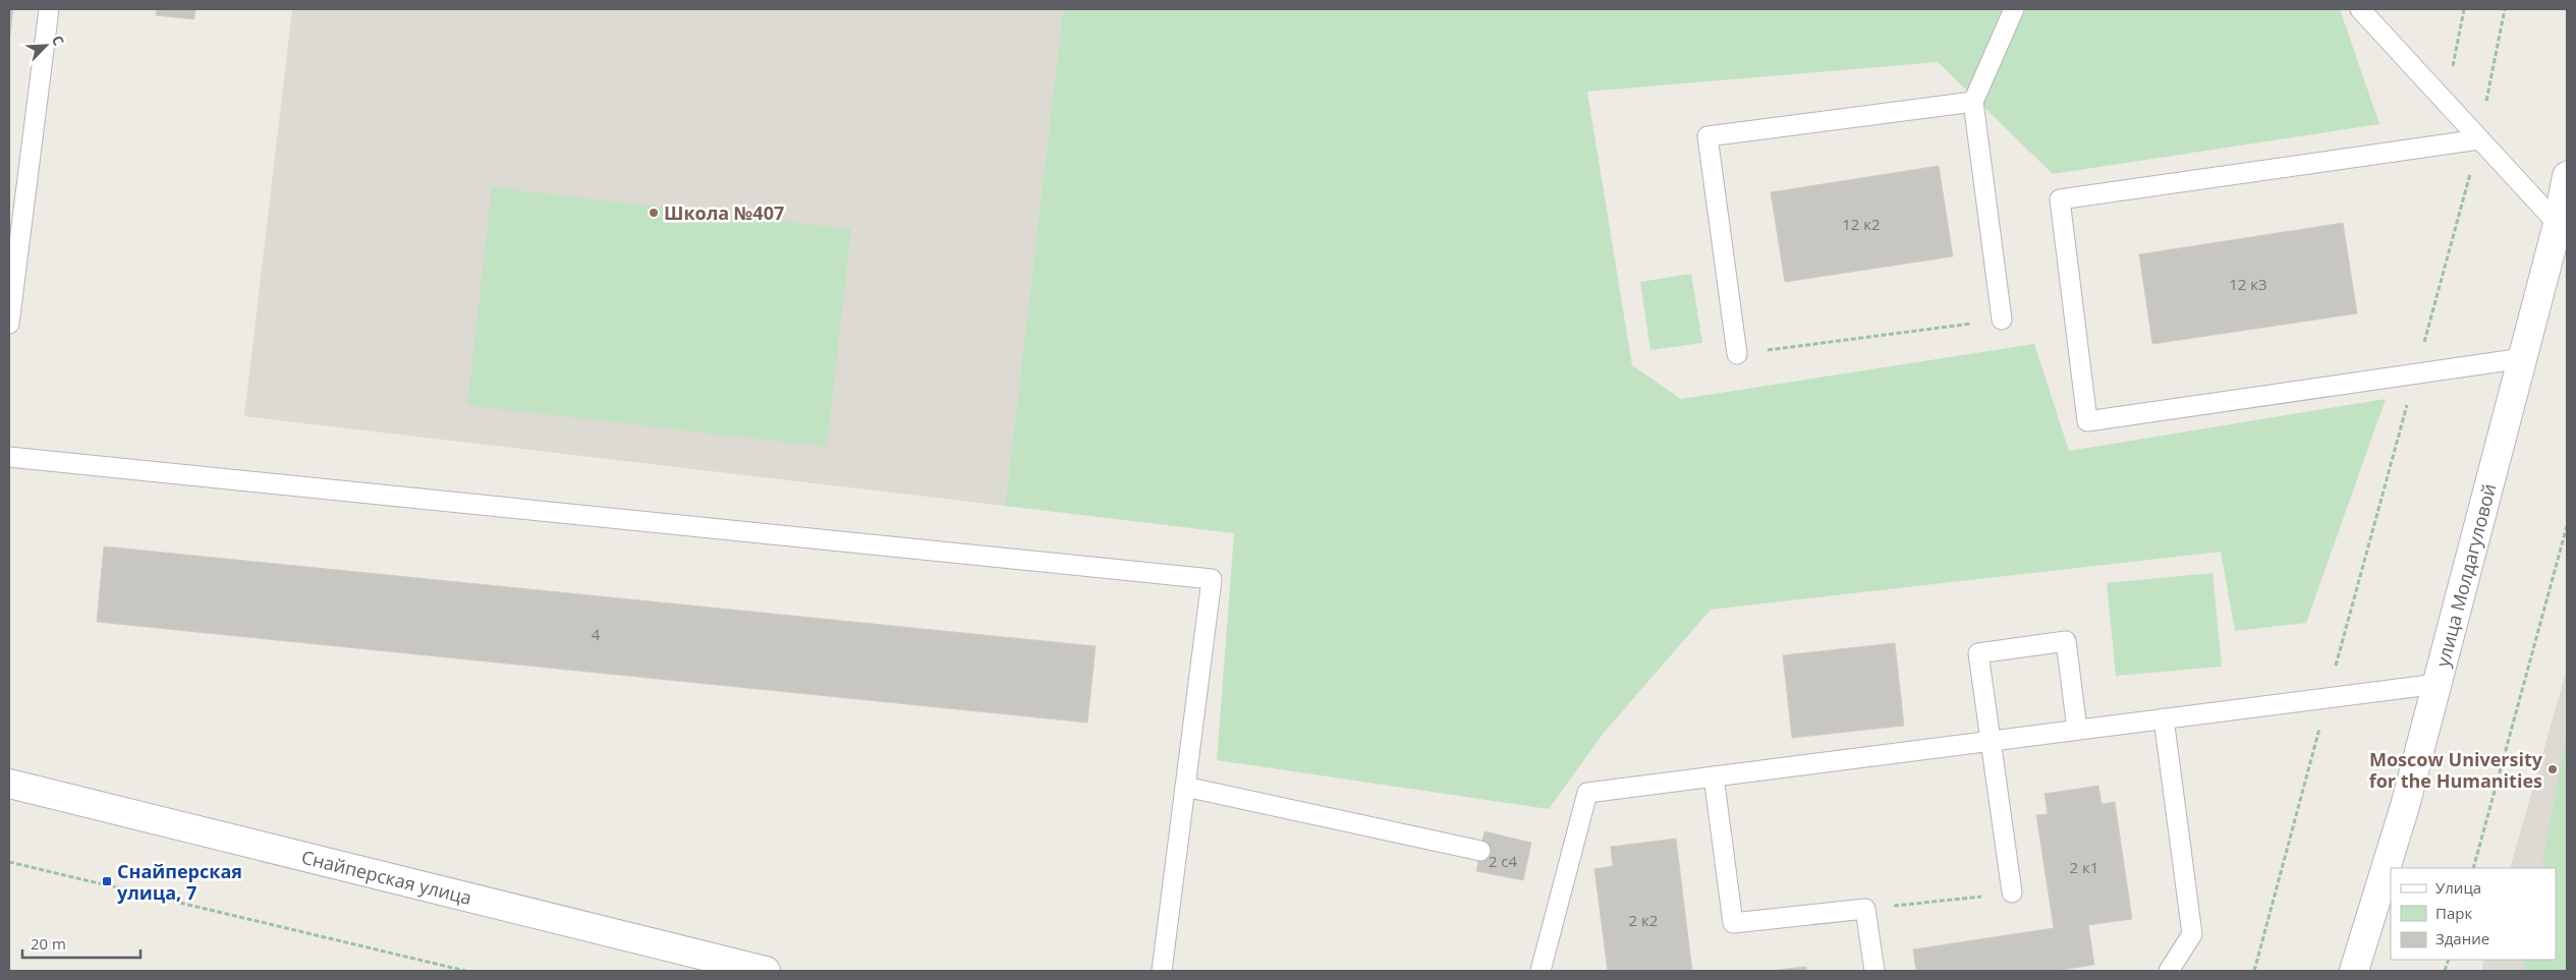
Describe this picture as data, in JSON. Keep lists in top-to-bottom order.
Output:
{
  "streets": {
    "street": ["улица Молдагуловой", "Снайперская улица"]
  },
  "places": {
    "other": ["Школа №407", "Moscow University for the Humanities"],
    "transit": ["Снайперская улица, 7"]
  },
  "house_numbers": [
    "12 к2",
    "12 к3",
    "4",
    "2 с4",
    "2 к1",
    "2 к2"
  ],
  "legend": ["Улица", "Парк", "Здание"],
  "scale_bar": "20 m",
  "north": "top right"
}
